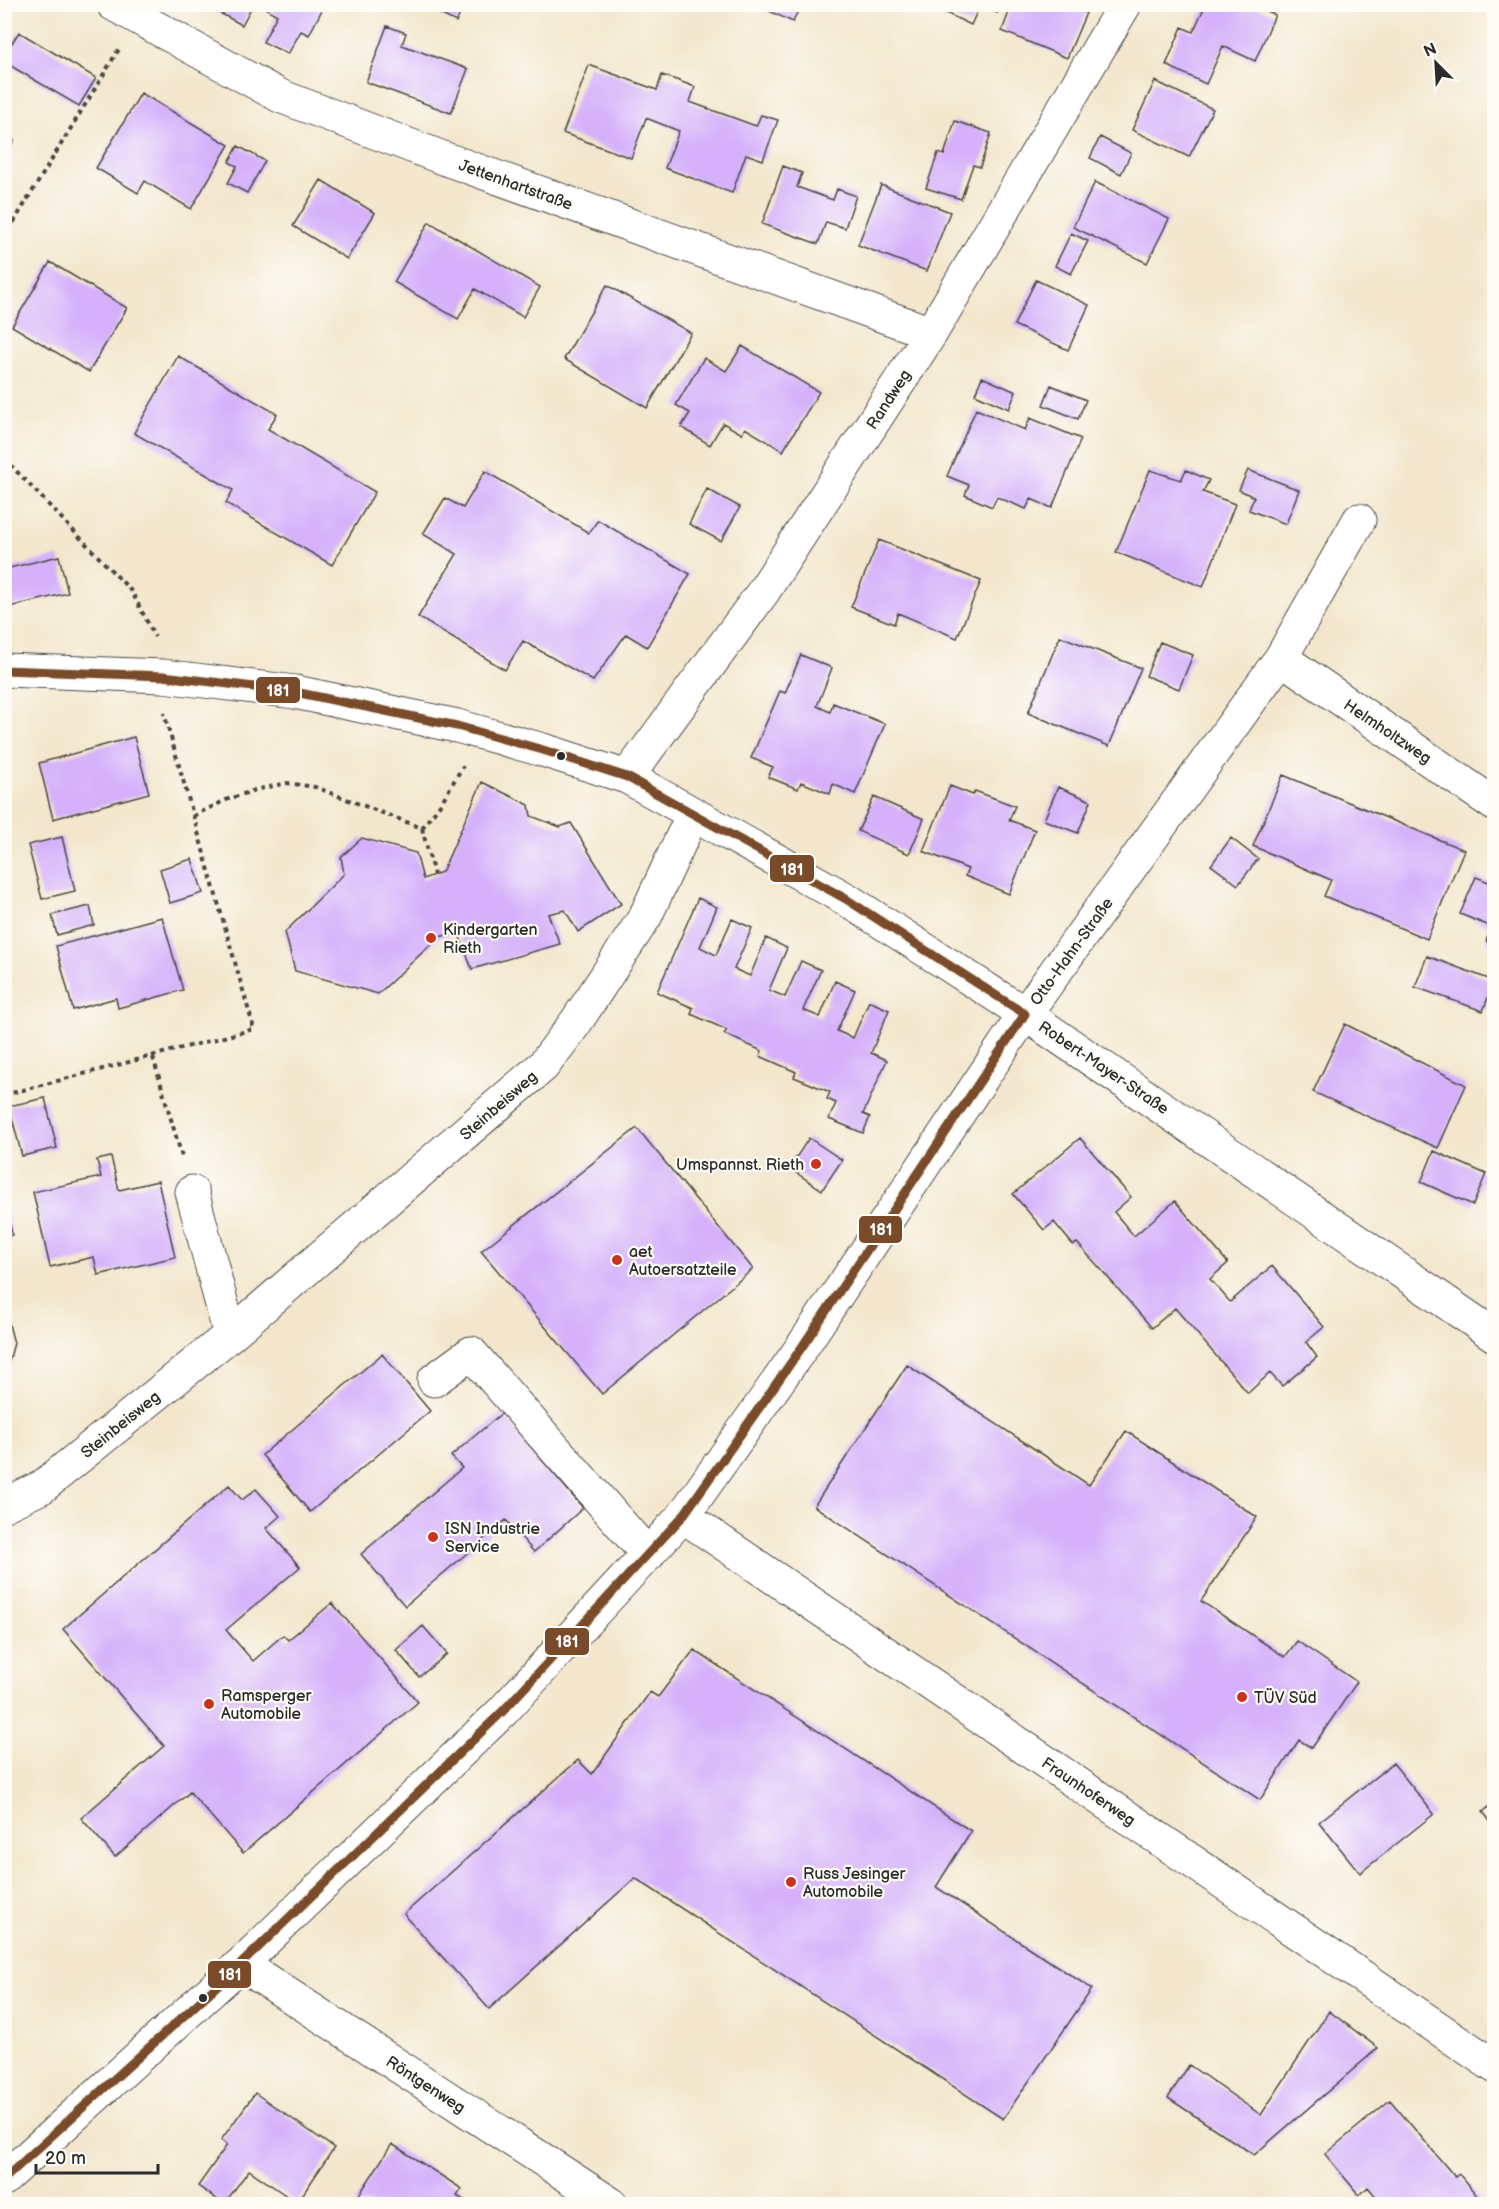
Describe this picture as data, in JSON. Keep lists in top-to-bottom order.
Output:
{
  "streets": {
    "street": [
      "Jettenhartstraße",
      "Randweg",
      "Helmholtzweg",
      "Otto-Hahn-Straße",
      "Robert-Mayer-Straße",
      "Steinbeisweg",
      "Fraunhoferweg",
      "Röntgenweg"
    ]
  },
  "crossings": [
    ["Jettenhartstraße", "Randweg"],
    ["Randweg", "Robert-Mayer-Straße"],
    ["Helmholtzweg", "Otto-Hahn-Straße"],
    ["Otto-Hahn-Straße", "Robert-Mayer-Straße"],
    ["Otto-Hahn-Straße", "Fraunhoferweg"],
    ["Otto-Hahn-Straße", "Röntgenweg"],
    ["Robert-Mayer-Straße", "Steinbeisweg"]
  ],
  "places": [
    "Kindergarten Rieth",
    "Umspannst. Rieth",
    "aet Autoersatzteile",
    "ISN Industrie Service",
    "TÜV Süd",
    "Ramsperger Automobile",
    "Russ Jesinger Automobile"
  ],
  "lines": ["transit line 181"],
  "scale_bar": "20 m",
  "north": "top left"
}
